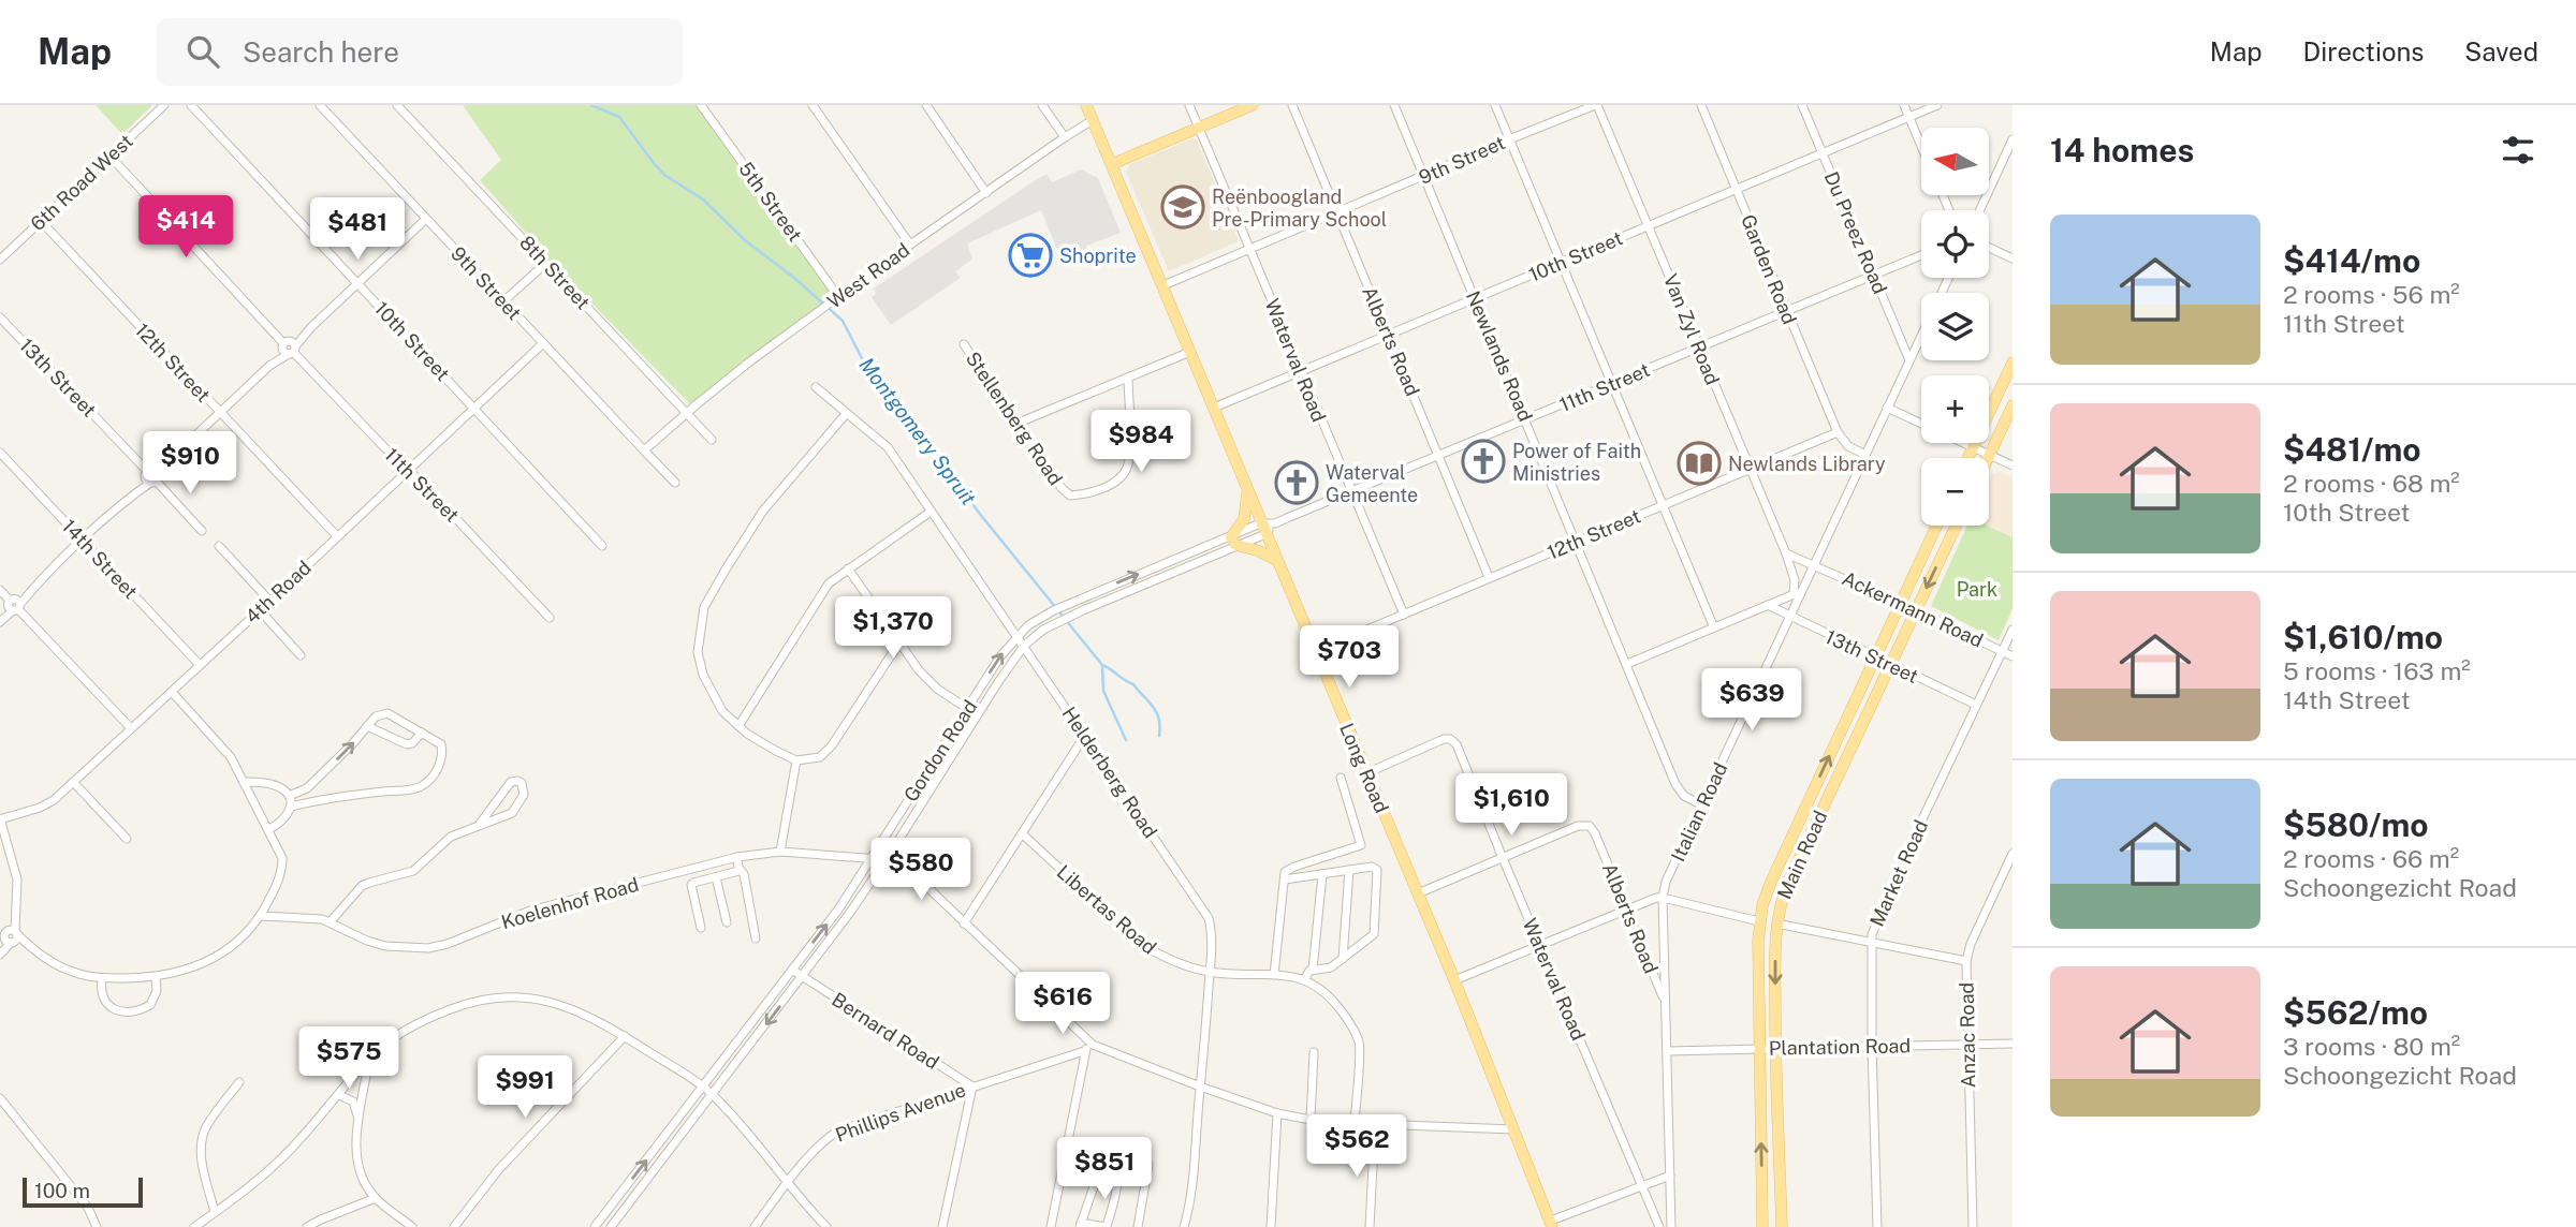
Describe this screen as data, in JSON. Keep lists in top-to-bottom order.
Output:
{
  "streets": {
    "main road": ["Long Road", "Main Road"],
    "street": [
      "9th Street",
      "6th Road West",
      "5th Street",
      "Du Preez Road",
      "10th Street",
      "Garden Road",
      "8th Street",
      "West Road",
      "Van Zyl Road",
      "Alberts Road",
      "Newlands Road",
      "Waterval Road",
      "12th Street",
      "13th Street",
      "11th Street",
      "Stellenberg Road",
      "14th Street",
      "4th Road",
      "Ackermann Road",
      "Gordon Road",
      "Helderberg Road",
      "Italian Road",
      "Market Road",
      "Koelenhof Road",
      "Libertas Road",
      "Bernard Road",
      "Anzac Road",
      "Plantation Road",
      "Phillips Avenue"
    ]
  },
  "crossings": [
    ["9th Street", "West Road"],
    ["9th Street", "Van Zyl Road"],
    ["9th Street", "Alberts Road"],
    ["9th Street", "Newlands Road"],
    ["9th Street", "Waterval Road"],
    ["9th Street", "4th Road"],
    ["9th Street", "Long Road"],
    ["6th Road West", "12th Street"],
    ["6th Road West", "11th Street"],
    ["5th Street", "West Road"],
    ["Du Preez Road", "10th Street"],
    ["Du Preez Road", "11th Street"],
    ["Du Preez Road", "Italian Road"],
    ["10th Street", "Garden Road"],
    ["10th Street", "Van Zyl Road"],
    ["10th Street", "Alberts Road"],
    ["10th Street", "Newlands Road"],
    ["10th Street", "Waterval Road"],
    ["10th Street", "4th Road"],
    ["10th Street", "Long Road"],
    ["Garden Road", "12th Street"],
    ["Garden Road", "11th Street"],
    ["8th Street", "West Road"],
    ["West Road", "Long Road"],
    ["Van Zyl Road", "12th Street"],
    ["Van Zyl Road", "11th Street"],
    ["Van Zyl Road", "Italian Road"],
    ["Alberts Road", "Waterval Road"],
    ["Alberts Road", "12th Street"],
    ["Alberts Road", "11th Street"],
    ["Alberts Road", "Italian Road"],
    ["Newlands Road", "12th Street"],
    ["Newlands Road", "11th Street"],
    ["Newlands Road", "Italian Road"],
    ["Waterval Road", "12th Street"],
    ["Waterval Road", "11th Street"],
    ["Waterval Road", "Long Road"],
    ["12th Street", "4th Road"],
    ["12th Street", "Long Road"],
    ["13th Street", "Italian Road"],
    ["13th Street", "Main Road"],
    ["13th Street", "Market Road"],
    ["11th Street", "4th Road"],
    ["11th Street", "Gordon Road"],
    ["11th Street", "Long Road"],
    ["14th Street", "4th Road"],
    ["Ackermann Road", "Italian Road"],
    ["Ackermann Road", "Main Road"],
    ["Ackermann Road", "Market Road"],
    ["Gordon Road", "Long Road"],
    ["Gordon Road", "Helderberg Road"],
    ["Gordon Road", "Koelenhof Road"],
    ["Gordon Road", "Bernard Road"],
    ["Helderberg Road", "Libertas Road"],
    ["Italian Road", "Plantation Road"],
    ["Main Road", "Plantation Road"],
    ["Market Road", "Plantation Road"],
    ["Bernard Road", "Phillips Avenue"],
    ["Anzac Road", "Plantation Road"]
  ],
  "water": ["Montgomery Spruit"],
  "parks": ["Park"],
  "places": {
    "school or university": ["Reënboogland Pre-Primary School"],
    "supermarket": ["Shoprite"],
    "church": ["Power of Faith Ministries", "Waterval Gemeente"],
    "library": ["Newlands Library"]
  },
  "scale_bar": "100 m",
  "north": "left",
  "page": {
    "header": "Map",
    "search": "Search here",
    "nav": ["Map", "Directions", "Saved"],
    "heading": "14 homes",
    "map_buttons": ["+", "−"],
    "price": [
      "$414",
      "$481",
      "$984",
      "$910",
      "$1,370",
      "$703",
      "$639",
      "$1,610",
      "$580",
      "$616",
      "$575",
      "$991",
      "$562",
      "$851"
    ],
    "list": [
      {
        "name": "$414/mo",
        "note": "2 rooms · 56 m² · 11th Street"
      },
      {
        "name": "$481/mo",
        "note": "2 rooms · 68 m² · 10th Street"
      },
      {
        "name": "$1,610/mo",
        "note": "5 rooms · 163 m² · 14th Street"
      },
      {
        "name": "$580/mo",
        "note": "2 rooms · 66 m² · Schoongezicht Road"
      },
      {
        "name": "$562/mo",
        "note": "3 rooms · 80 m² · Schoongezicht Road"
      }
    ],
    "scale": "100 m"
  }
}
